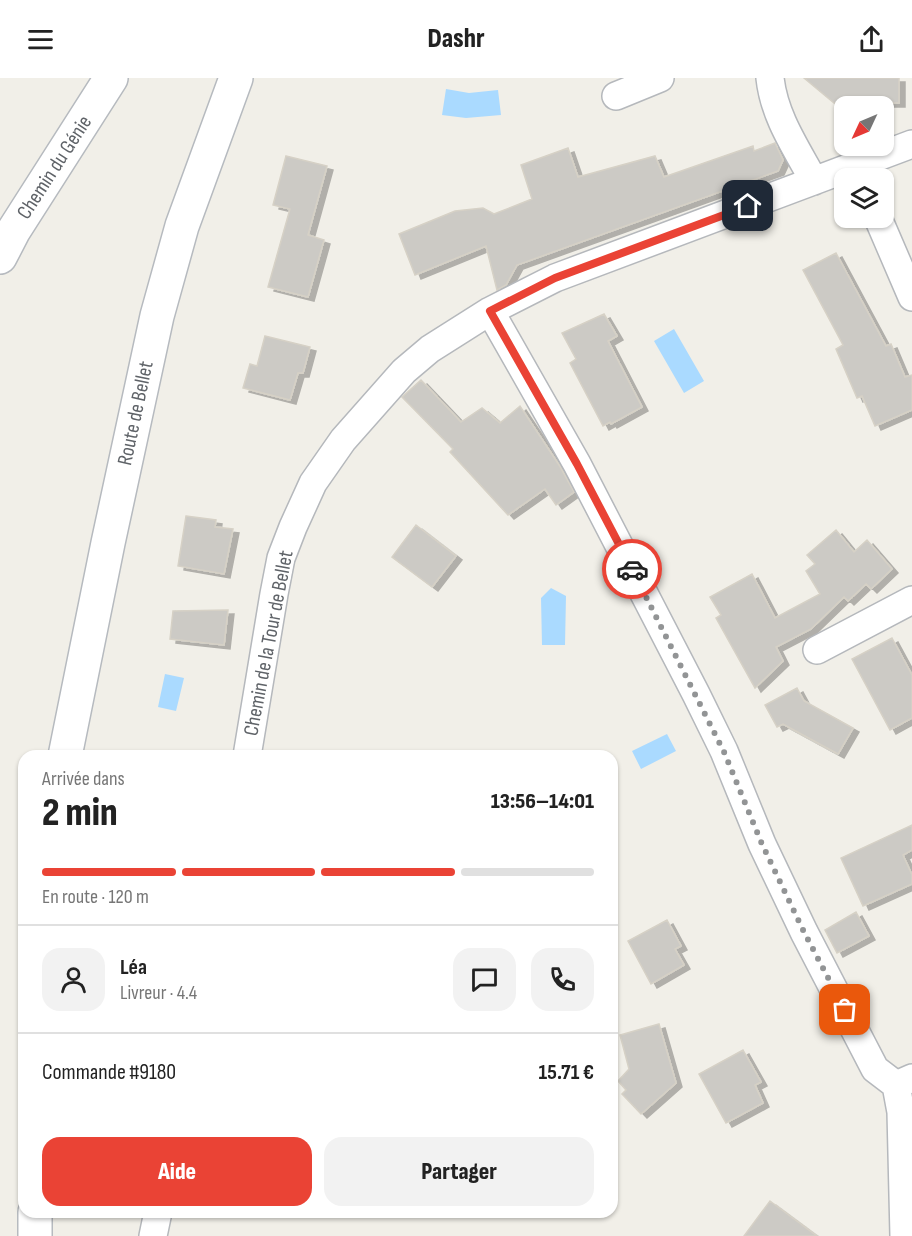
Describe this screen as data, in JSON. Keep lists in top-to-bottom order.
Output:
{
  "streets": {
    "main road": ["Chemin du Génie", "Route de Bellet"],
    "street": ["Chemin de la Tour de Bellet"]
  },
  "north": "bottom left",
  "page": {
    "header": "Dashr",
    "heading": ["2 min", "Arrivée dans", "13:56–14:01"],
    "panel": [
      "Léa",
      "Livreur · 4.4",
      "Commande #9180",
      "15.71 €"
    ],
    "bar": "En route · 120 m",
    "buttons": ["Aide", "Partager"]
  }
}
